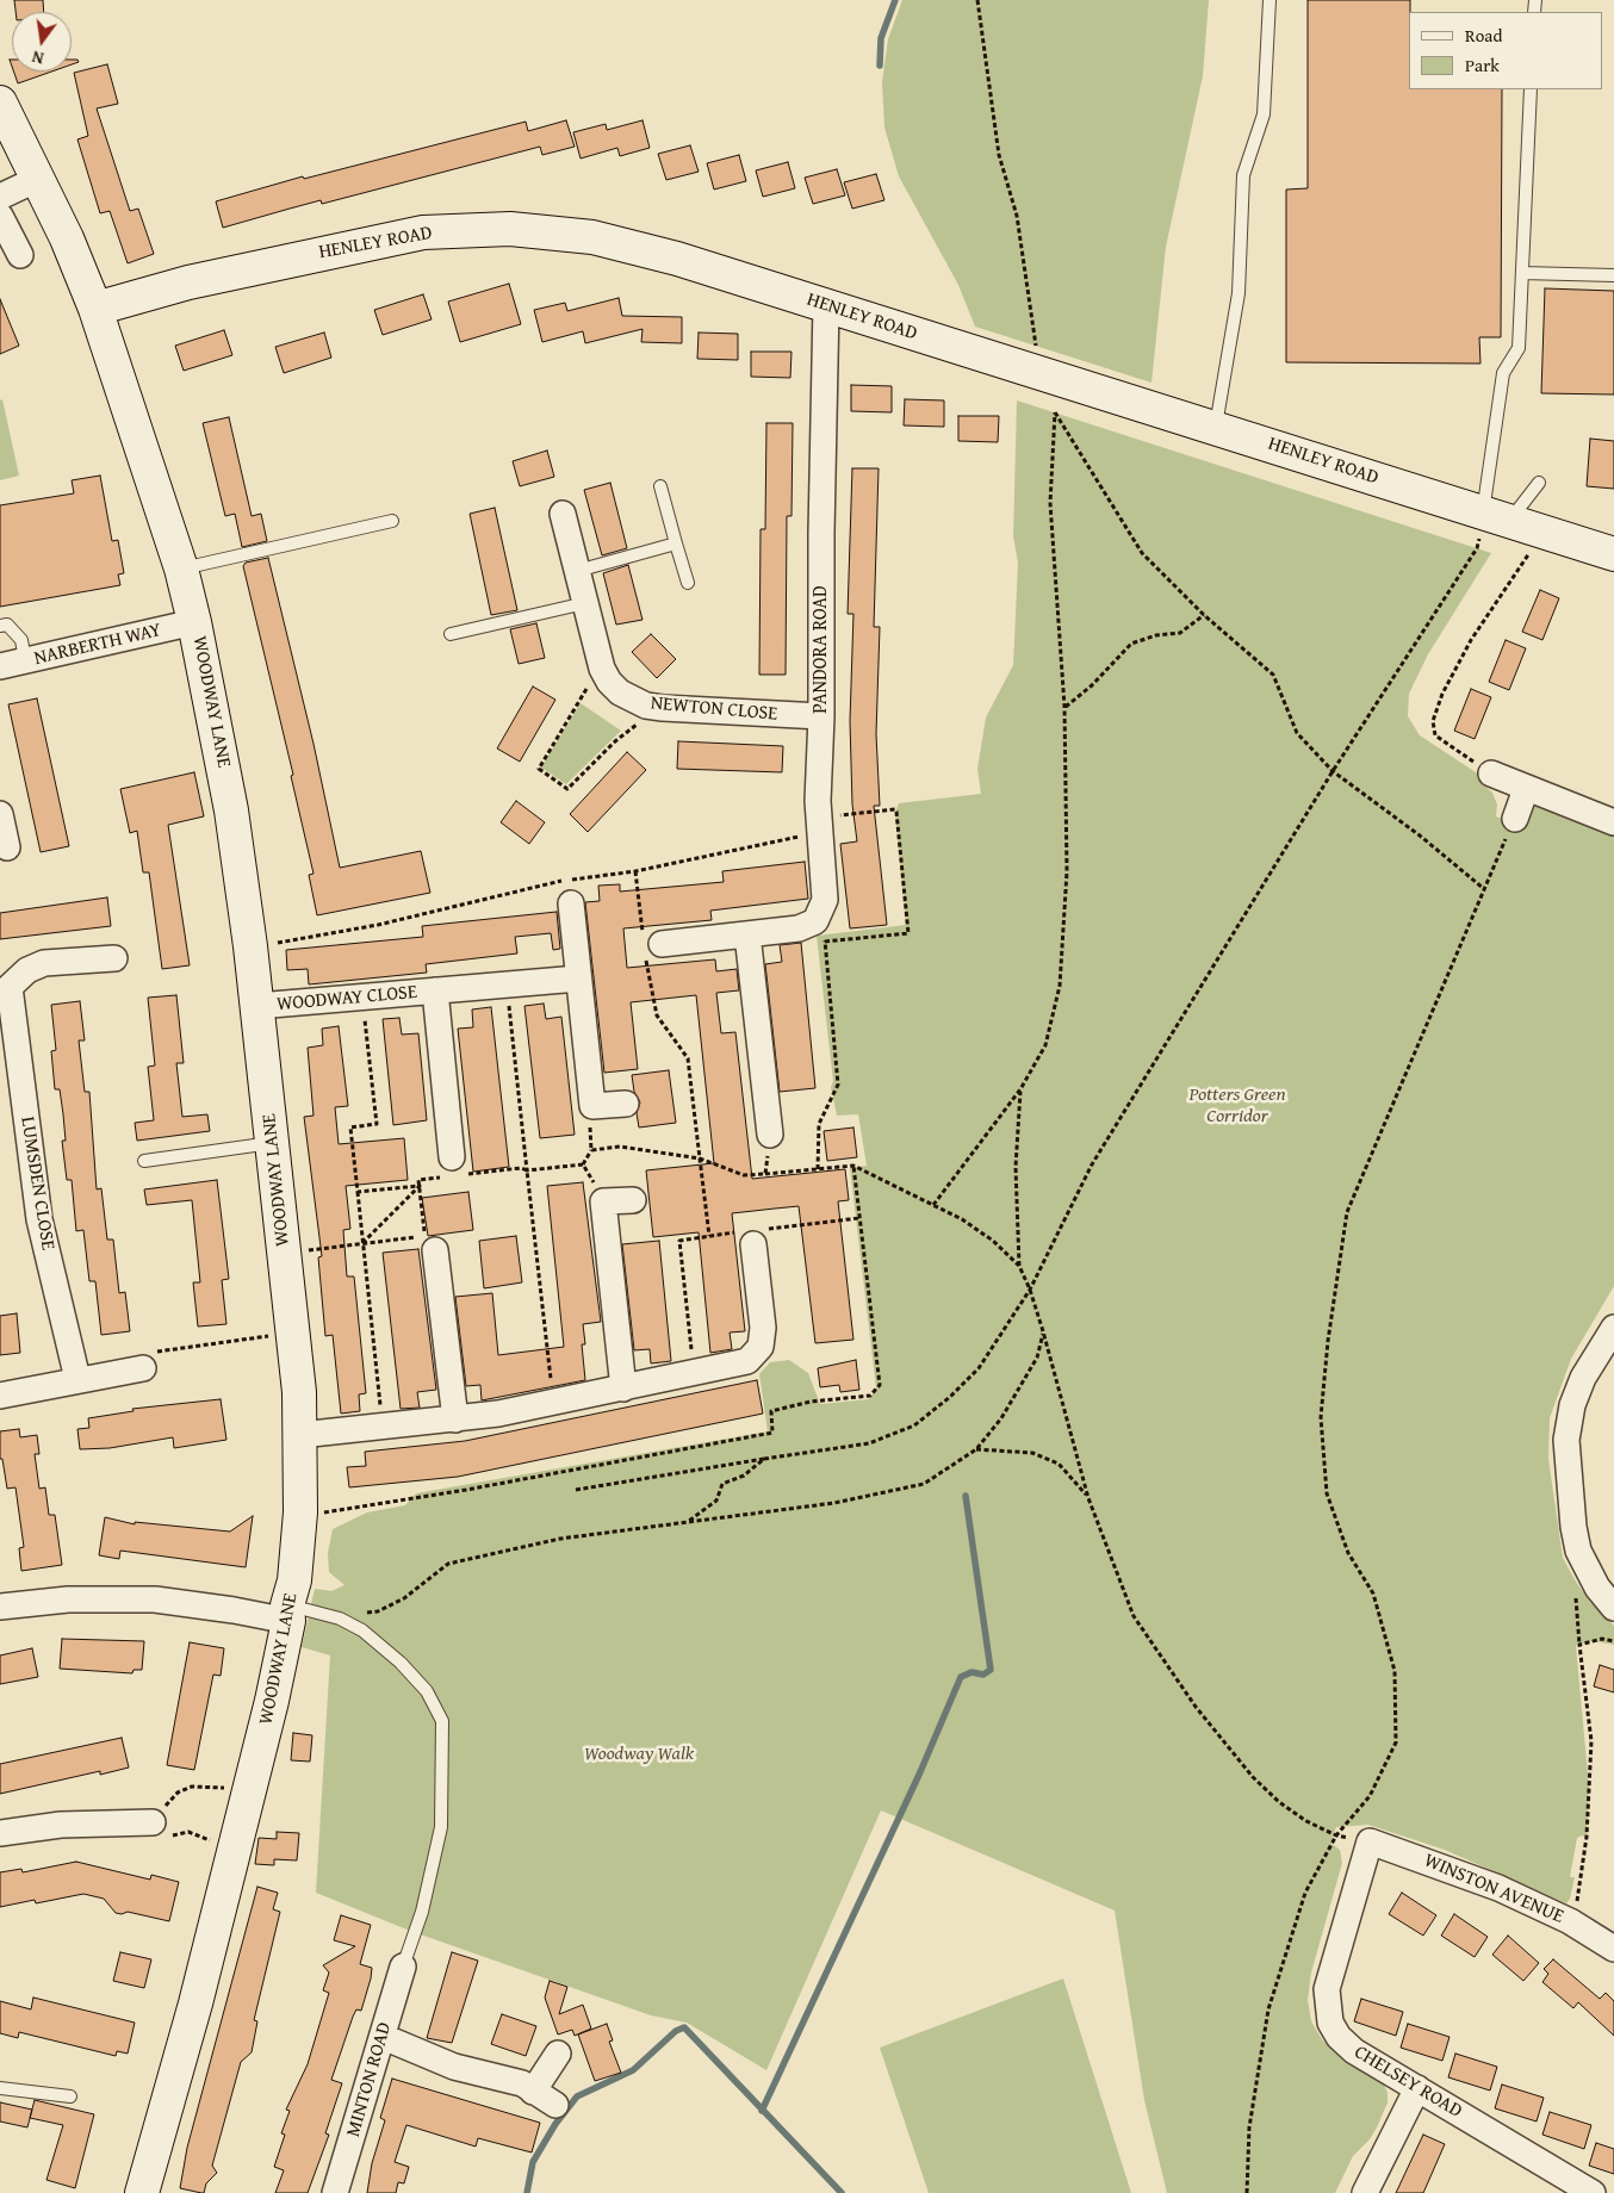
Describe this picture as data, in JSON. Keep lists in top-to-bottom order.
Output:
{
  "streets": {
    "street": [
      "HENLEY ROAD",
      "NARBERTH WAY",
      "PANDORA ROAD",
      "WOODWAY LANE",
      "NEWTON CLOSE",
      "WOODWAY CLOSE",
      "LUMSDEN CLOSE",
      "WINSTON AVENUE",
      "MINTON ROAD",
      "CHELSEY ROAD"
    ]
  },
  "crossings": [
    ["HENLEY ROAD", "PANDORA ROAD"],
    ["HENLEY ROAD", "WOODWAY LANE"],
    ["NARBERTH WAY", "WOODWAY LANE"],
    ["PANDORA ROAD", "NEWTON CLOSE"],
    ["WOODWAY LANE", "WOODWAY CLOSE"],
    ["WINSTON AVENUE", "CHELSEY ROAD"]
  ],
  "parks": ["Potters Green Corridor", "Woodway Walk"],
  "legend": ["Road", "Park"],
  "north": "bottom"
}
